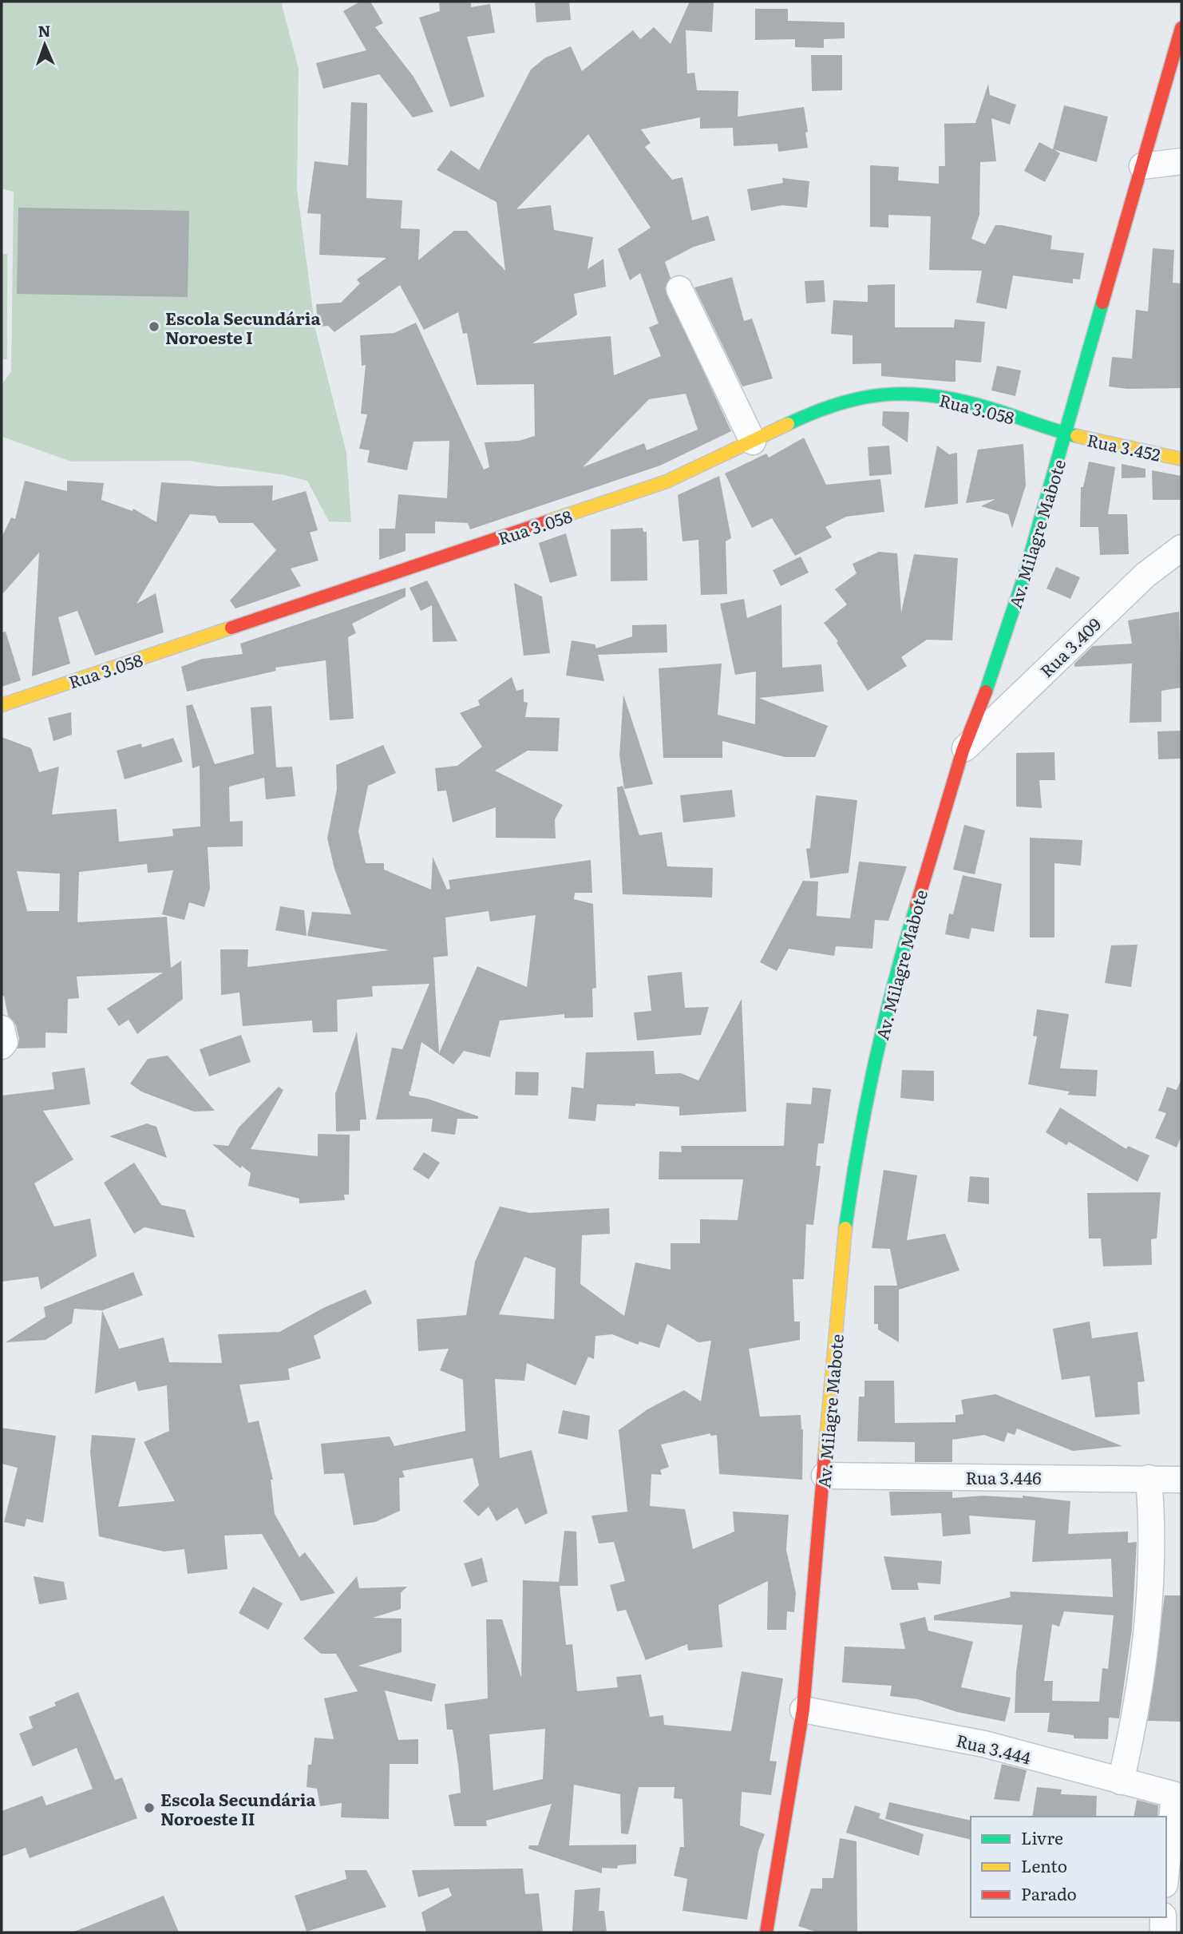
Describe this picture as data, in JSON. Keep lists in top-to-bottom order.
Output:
{
  "streets": {
    "street": [
      "Rua 3.058",
      "Rua 3.452",
      "Av. Milagre Mabote",
      "Rua 3.409",
      "Rua 3.446",
      "Rua 3.444"
    ]
  },
  "crossings": [
    ["Rua 3.058", "Rua 3.452"],
    ["Rua 3.058", "Av. Milagre Mabote"],
    ["Rua 3.452", "Av. Milagre Mabote"],
    ["Av. Milagre Mabote", "Rua 3.409"],
    ["Av. Milagre Mabote", "Rua 3.446"],
    ["Av. Milagre Mabote", "Rua 3.444"]
  ],
  "places": ["Escola Secundária Noroeste I", "Escola Secundária Noroeste II"],
  "legend": ["Livre", "Lento", "Parado"],
  "north": "top"
}
